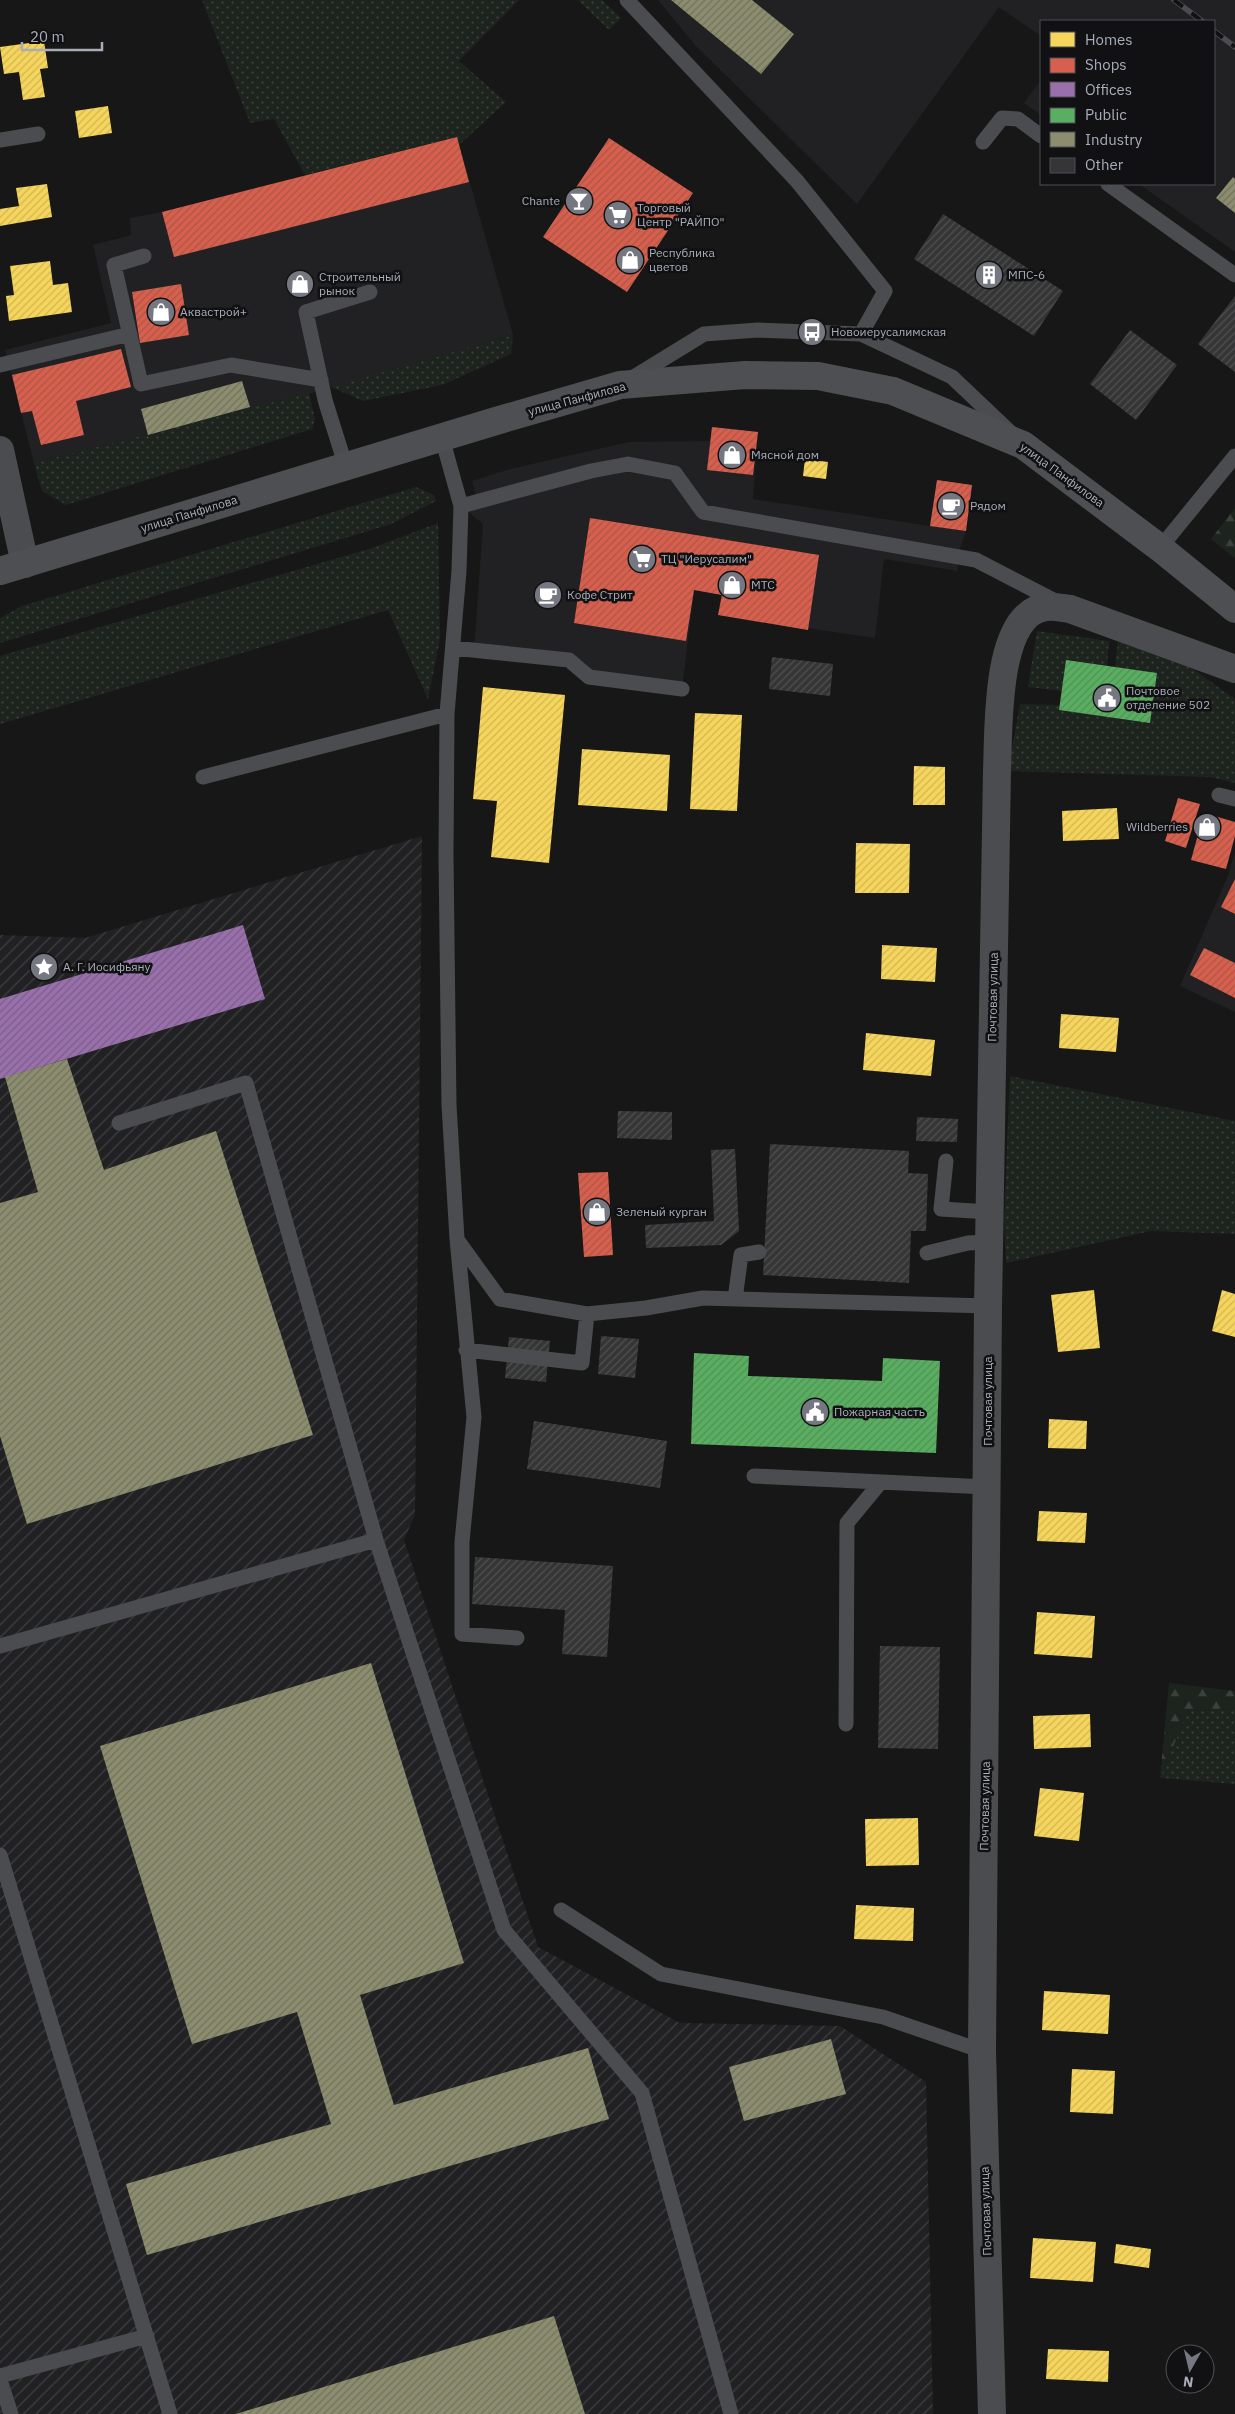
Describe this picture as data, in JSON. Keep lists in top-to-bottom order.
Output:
{
  "streets": {
    "main road": ["улица Панфилова"],
    "street": ["Почтовая улица"]
  },
  "places": {
    "bar": ["Chante"],
    "supermarket": ["Торговый Центр \"РАЙПО\"", "ТЦ \"Иерусалим\""],
    "shop": [
      "Республика цветов",
      "Строительный рынок",
      "Аквастрой+",
      "Мясной дом",
      "МТС",
      "Wildberries",
      "Зеленый курган"
    ],
    "building": ["МПС-6"],
    "bus stop": ["Новоиерусалимская"],
    "cafe": ["Рядом", "Кофе Стрит"],
    "public building": ["Почтовое отделение 502", "Пожарная часть"],
    "place": ["А. Г. Иосифьяну"]
  },
  "legend": [
    "Homes",
    "Shops",
    "Offices",
    "Public",
    "Industry",
    "Other"
  ],
  "scale_bar": "20 m",
  "north": "bottom"
}
